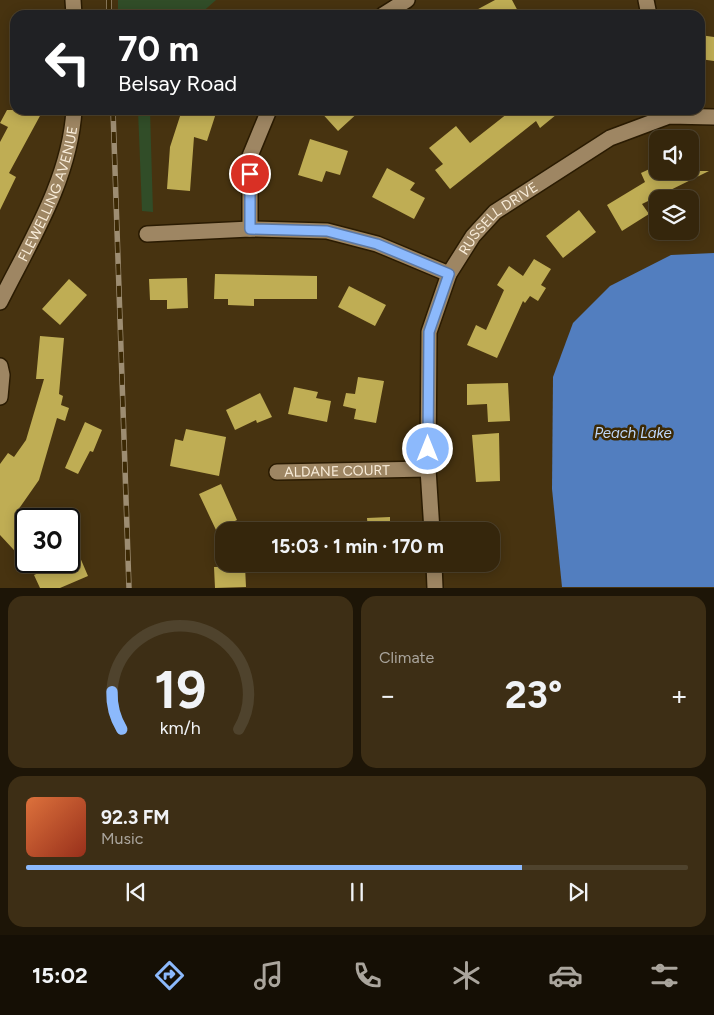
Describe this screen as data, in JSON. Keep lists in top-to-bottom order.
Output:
{
  "streets": {
    "street": ["FLEWELLING AVENUE", "RUSSELL DRIVE", "ALDANE COURT"]
  },
  "crossings": [
    ["RUSSELL DRIVE", "ALDANE COURT"]
  ],
  "water": ["Peach Lake"],
  "page": {
    "turn": ["70 m", "Belsay Road"],
    "limit": "30",
    "trip": "15:03 · 1 min · 170 m",
    "tile": "Climate",
    "heat": ["−", "23°", "+"],
    "song": ["92.3 FM", "Music"],
    "tabs": "15:02",
    "gauge": ["19", "km/h"]
  }
}
